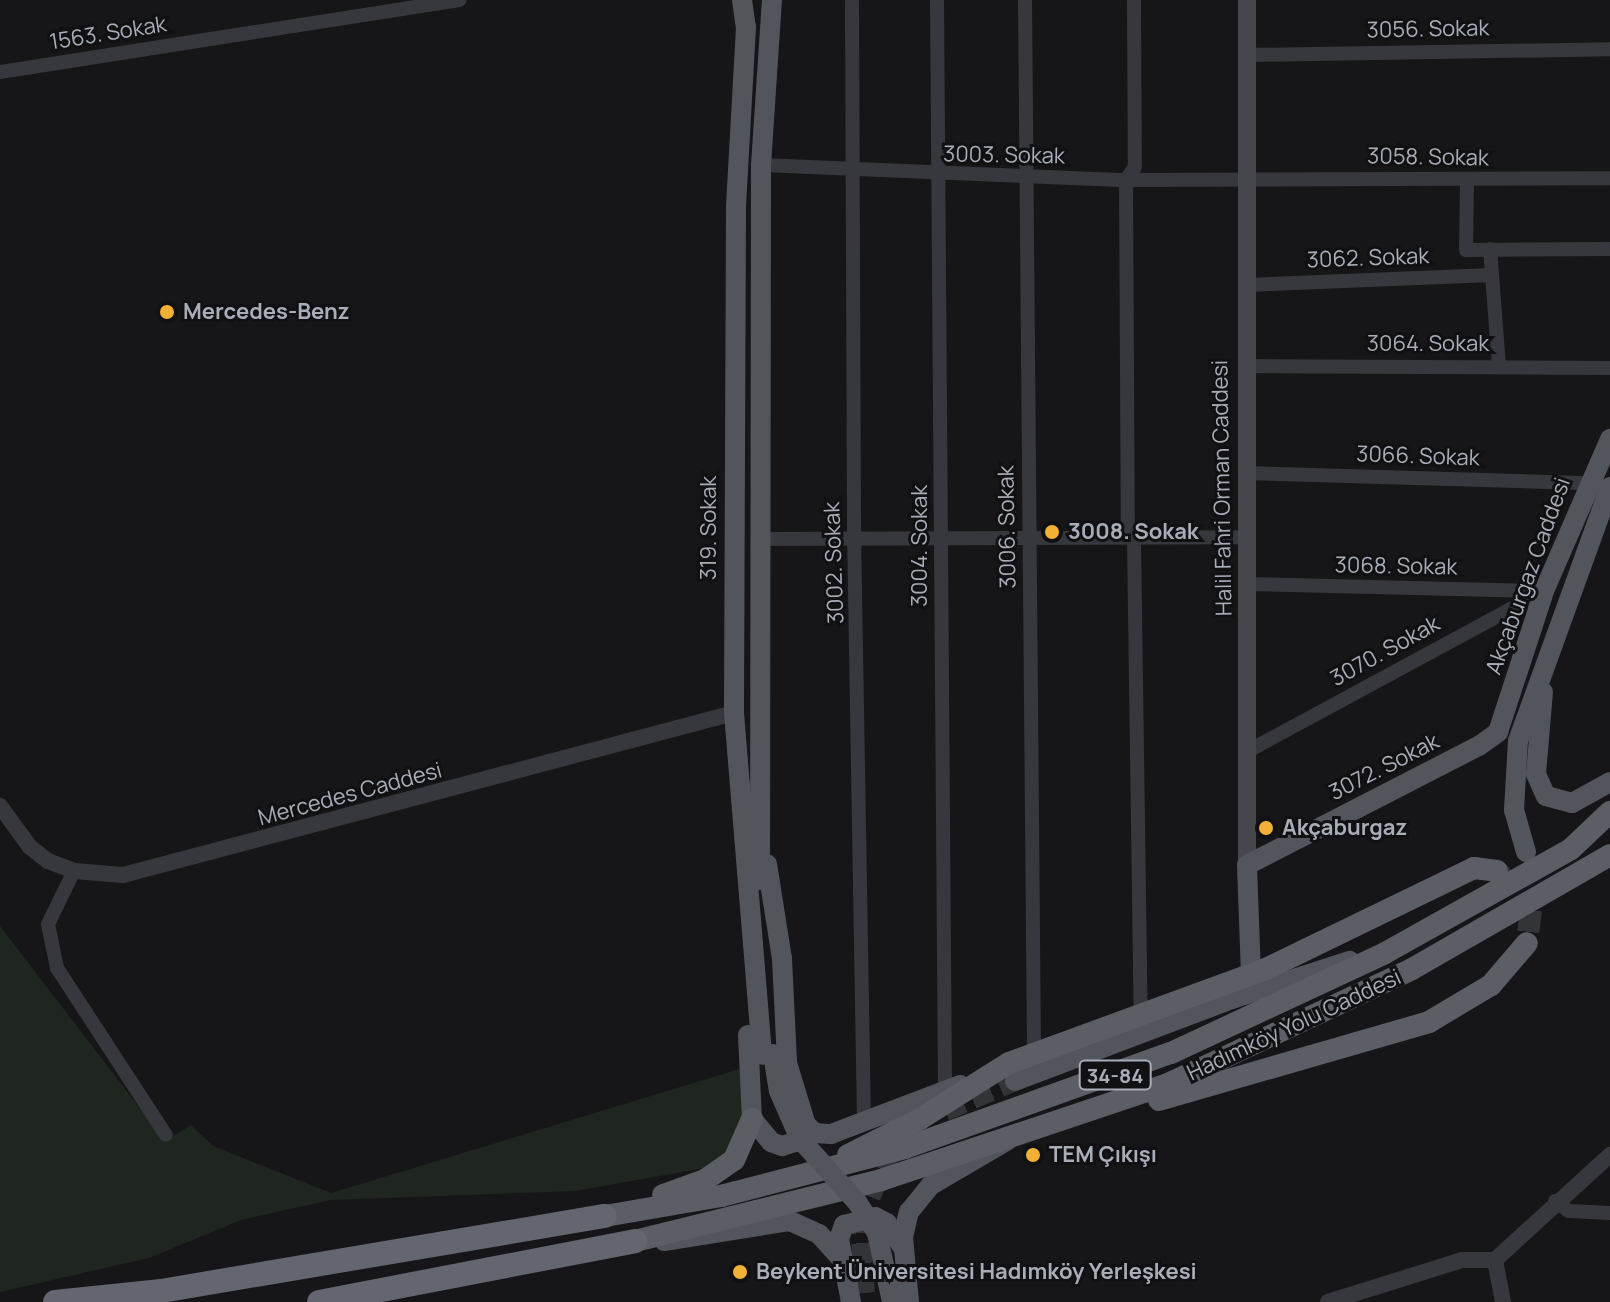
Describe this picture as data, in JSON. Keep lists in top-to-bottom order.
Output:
{
  "streets": {
    "highway": ["Hadımköy Yolu Caddesi", "34-84"],
    "main road": [
      "Halil Fahri Orman Caddesi",
      "319. Sokak",
      "Akçaburgaz Caddesi",
      "3072. Sokak"
    ],
    "street": [
      "3056. Sokak",
      "1563. Sokak",
      "3003. Sokak",
      "3058. Sokak",
      "3062. Sokak",
      "3064. Sokak",
      "3066. Sokak",
      "3006. Sokak",
      "3004. Sokak",
      "3002. Sokak",
      "3068. Sokak",
      "3070. Sokak",
      "Mercedes Caddesi"
    ]
  },
  "crossings": [
    ["3056. Sokak", "Halil Fahri Orman Caddesi"],
    ["3003. Sokak", "3058. Sokak"],
    ["3003. Sokak", "Halil Fahri Orman Caddesi"],
    ["3003. Sokak", "3006. Sokak"],
    ["3003. Sokak", "3004. Sokak"],
    ["3003. Sokak", "3002. Sokak"],
    ["3058. Sokak", "Halil Fahri Orman Caddesi"],
    ["3062. Sokak", "Halil Fahri Orman Caddesi"],
    ["3064. Sokak", "Halil Fahri Orman Caddesi"],
    ["3066. Sokak", "Halil Fahri Orman Caddesi"],
    ["3066. Sokak", "Akçaburgaz Caddesi"],
    ["Halil Fahri Orman Caddesi", "3068. Sokak"],
    ["Halil Fahri Orman Caddesi", "3070. Sokak"],
    ["Halil Fahri Orman Caddesi", "3072. Sokak"],
    ["319. Sokak", "Mercedes Caddesi"],
    ["3068. Sokak", "Akçaburgaz Caddesi"],
    ["3068. Sokak", "3070. Sokak"],
    ["Akçaburgaz Caddesi", "3070. Sokak"],
    ["Akçaburgaz Caddesi", "3072. Sokak"],
    ["Hadımköy Yolu Caddesi", "34-84"]
  ],
  "places": [
    "Mercedes-Benz",
    "3008. Sokak",
    "Akçaburgaz",
    "TEM Çıkışı",
    "Beykent Üniversitesi Hadımköy Yerleşkesi"
  ]
}
